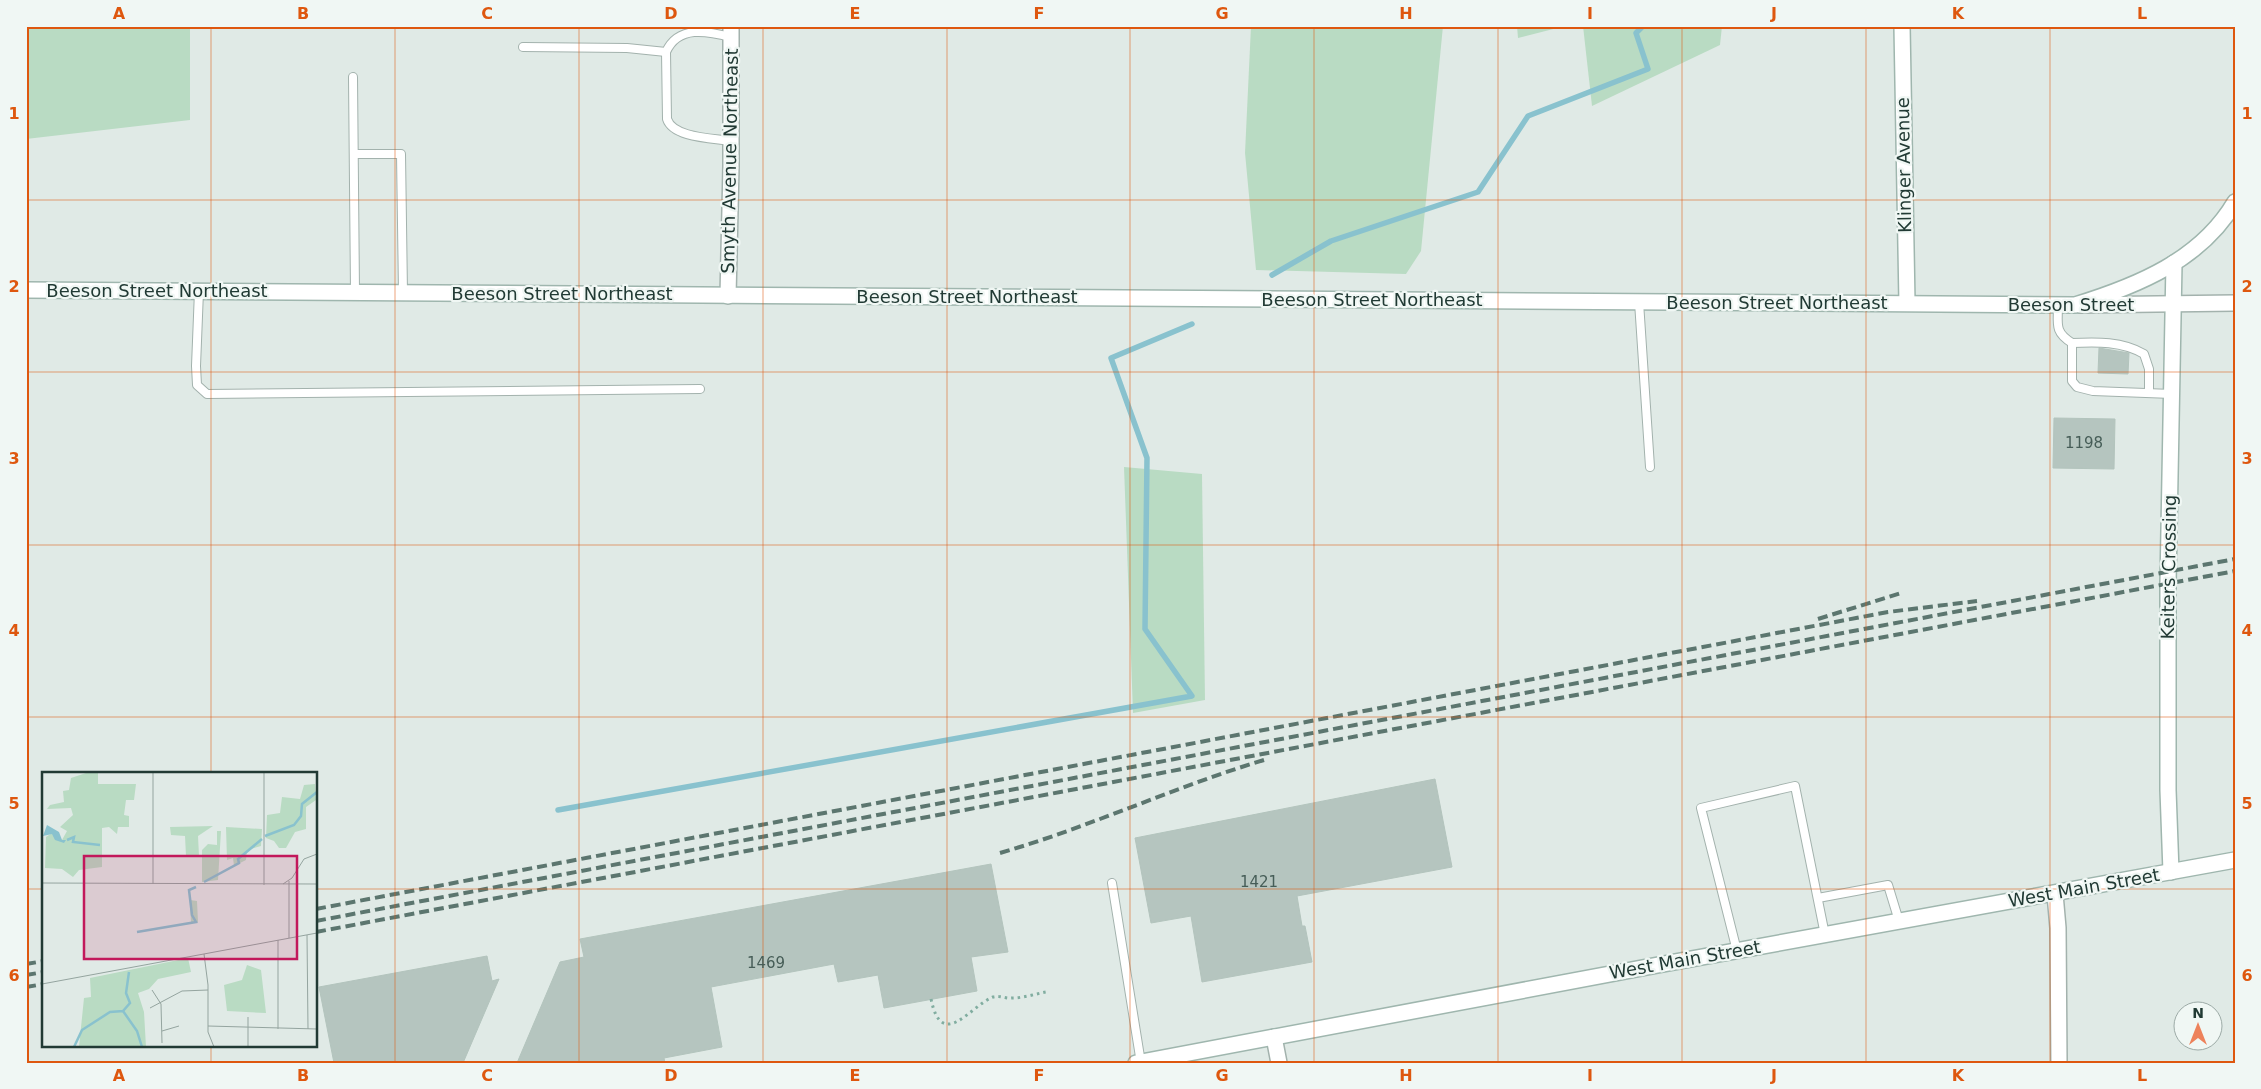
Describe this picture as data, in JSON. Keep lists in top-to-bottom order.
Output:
{
  "streets": {
    "street": [
      "Smyth Avenue Northeast",
      "Klinger Avenue",
      "Beeson Street Northeast",
      "Beeson Street",
      "Keiters Crossing",
      "West Main Street"
    ]
  },
  "crossings": [
    ["Smyth Avenue Northeast", "Beeson Street Northeast"],
    ["Klinger Avenue", "Beeson Street Northeast"],
    ["Klinger Avenue", "Beeson Street"],
    ["Beeson Street Northeast", "Beeson Street"],
    ["Beeson Street", "Keiters Crossing"],
    ["Keiters Crossing", "West Main Street"]
  ],
  "house_numbers": ["1198", "1421", "1469"],
  "north": "top",
  "grid": {
    "columns": [
      "A",
      "B",
      "C",
      "D",
      "E",
      "F",
      "G",
      "H",
      "I",
      "J",
      "K",
      "L"
    ],
    "rows": [
      "1",
      "2",
      "3",
      "4",
      "5",
      "6"
    ]
  }
}
